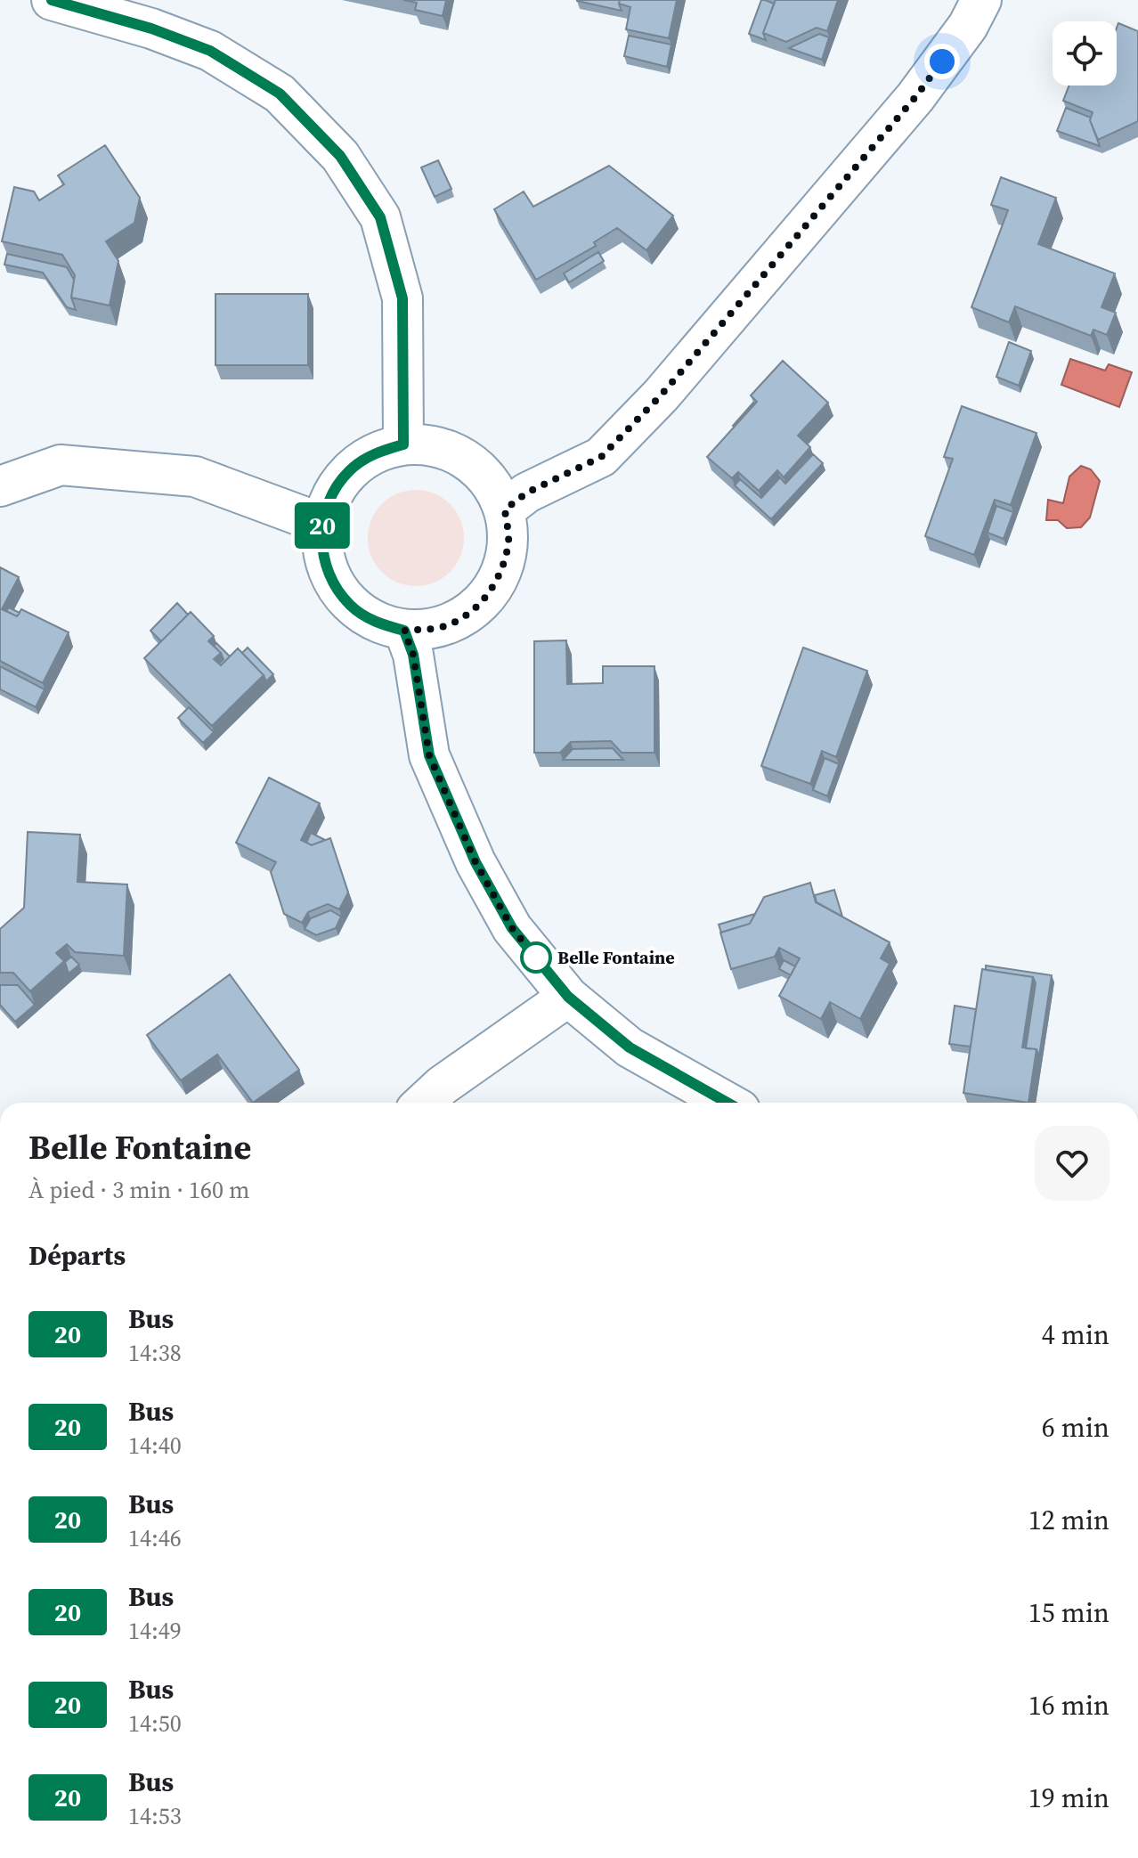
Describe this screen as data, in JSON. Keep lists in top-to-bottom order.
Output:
{
  "places": ["Belle Fontaine"],
  "lines": ["bus line 20"],
  "page": {
    "on_map": "20",
    "heading": [
      ["Belle Fontaine", "À pied · 3 min · 160 m"],
      "Départs"
    ],
    "list": [
      {
        "mark": "20",
        "name": "Bus",
        "note": "14:38",
        "value": "4 min"
      },
      {
        "mark": "20",
        "name": "Bus",
        "note": "14:40",
        "value": "6 min"
      },
      {
        "mark": "20",
        "name": "Bus",
        "note": "14:46",
        "value": "12 min"
      },
      {
        "mark": "20",
        "name": "Bus",
        "note": "14:49",
        "value": "15 min"
      },
      {
        "mark": "20",
        "name": "Bus",
        "note": "14:50",
        "value": "16 min"
      },
      {
        "mark": "20",
        "name": "Bus",
        "note": "14:53",
        "value": "19 min"
      }
    ]
  }
}
